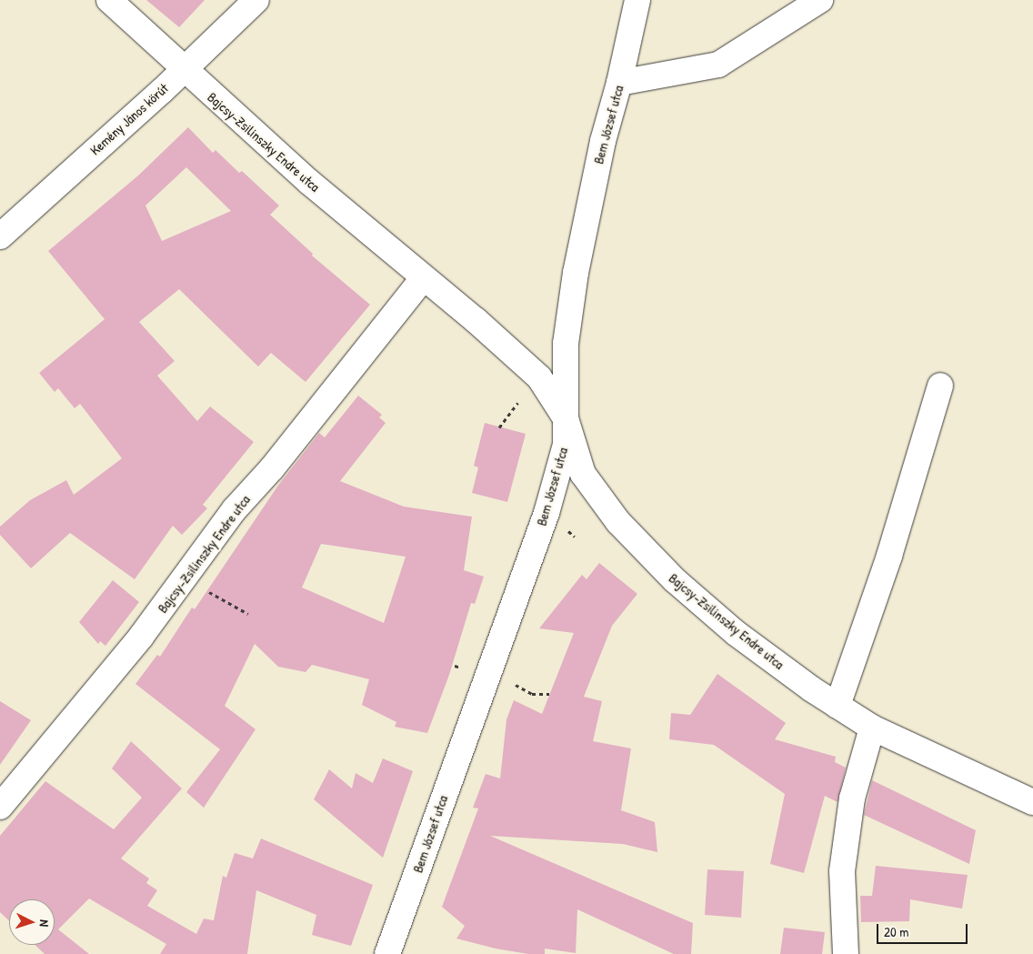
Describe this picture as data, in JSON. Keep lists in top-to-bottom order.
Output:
{
  "streets": {
    "street": ["Kemény János körút", "Bem József utca", "Bajcsy-Zsilinszky Endre utca"]
  },
  "crossings": [
    ["Kemény János körút", "Bajcsy-Zsilinszky Endre utca"],
    ["Bem József utca", "Bajcsy-Zsilinszky Endre utca"]
  ],
  "scale_bar": "20 m",
  "north": "right"
}
